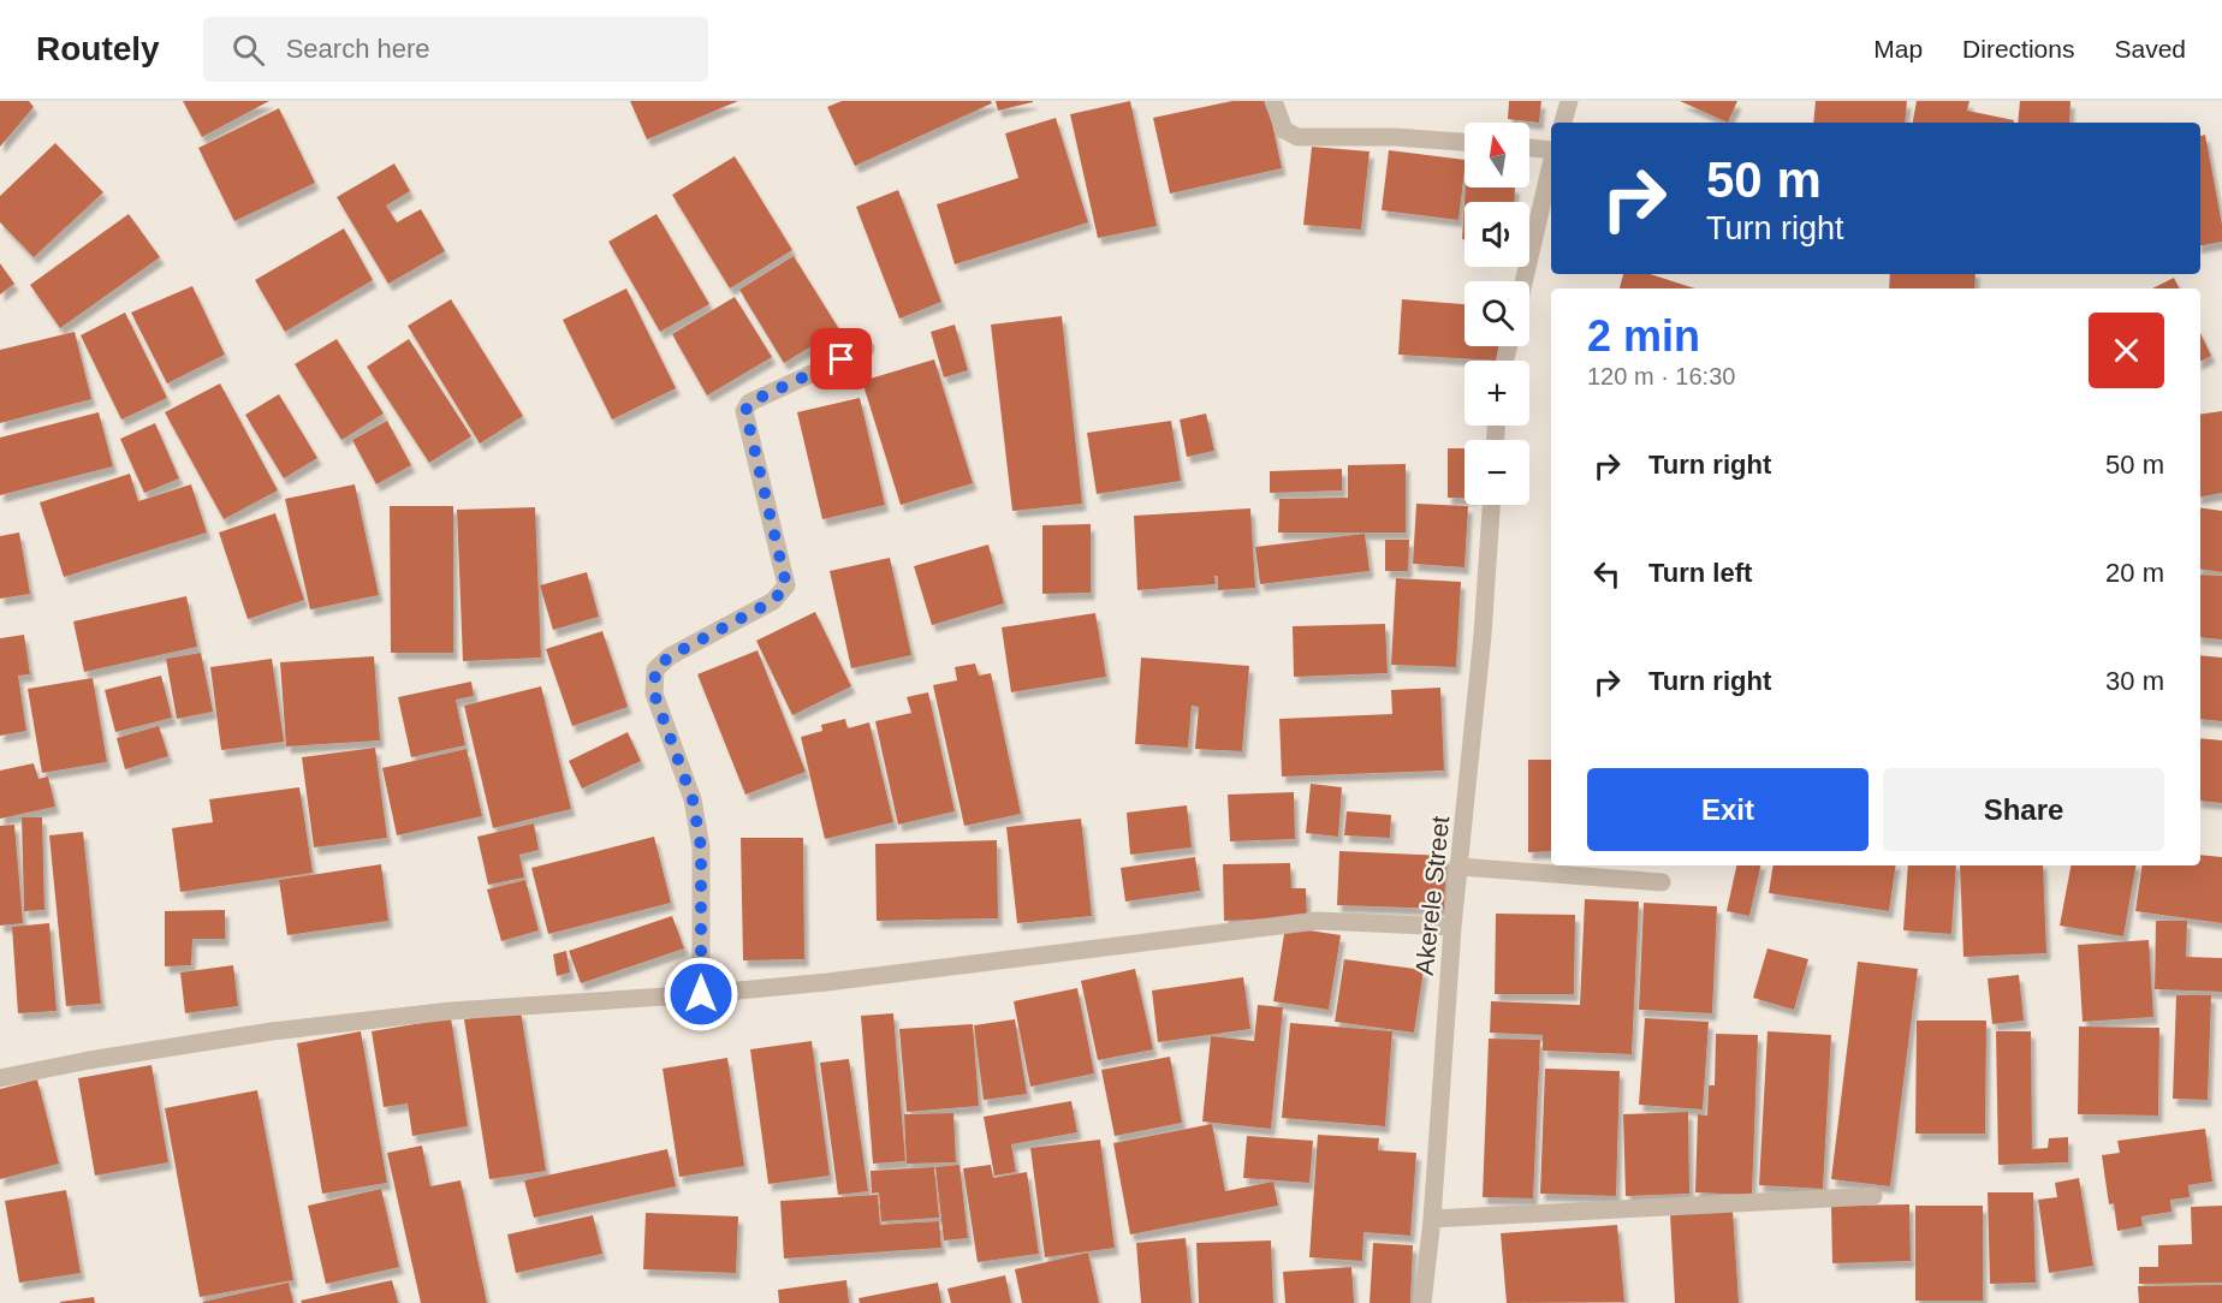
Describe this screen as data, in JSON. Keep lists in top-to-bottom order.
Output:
{
  "streets": {
    "street": ["Akerele Street"]
  },
  "north": "top",
  "page": {
    "header": "Routely",
    "search": "Search here",
    "nav": ["Map", "Directions", "Saved"],
    "map_buttons": ["+", "−"],
    "turn": ["50 m", "Turn right"],
    "heading": ["2 min", "120 m · 16:30"],
    "list": [
      {
        "name": "Turn right",
        "value": "50 m"
      },
      {
        "name": "Turn left",
        "value": "20 m"
      },
      {
        "name": "Turn right",
        "value": "30 m"
      }
    ],
    "buttons": ["Exit", "Share"]
  }
}
